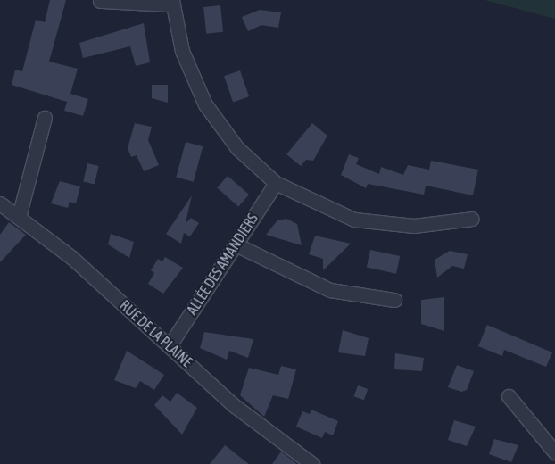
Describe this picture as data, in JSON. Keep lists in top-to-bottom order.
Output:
{
  "streets": {
    "street": ["ALLÉE DES AMANDIERS", "RUE DE LA PLAINE"]
  },
  "crossings": [
    ["ALLÉE DES AMANDIERS", "RUE DE LA PLAINE"]
  ]
}
